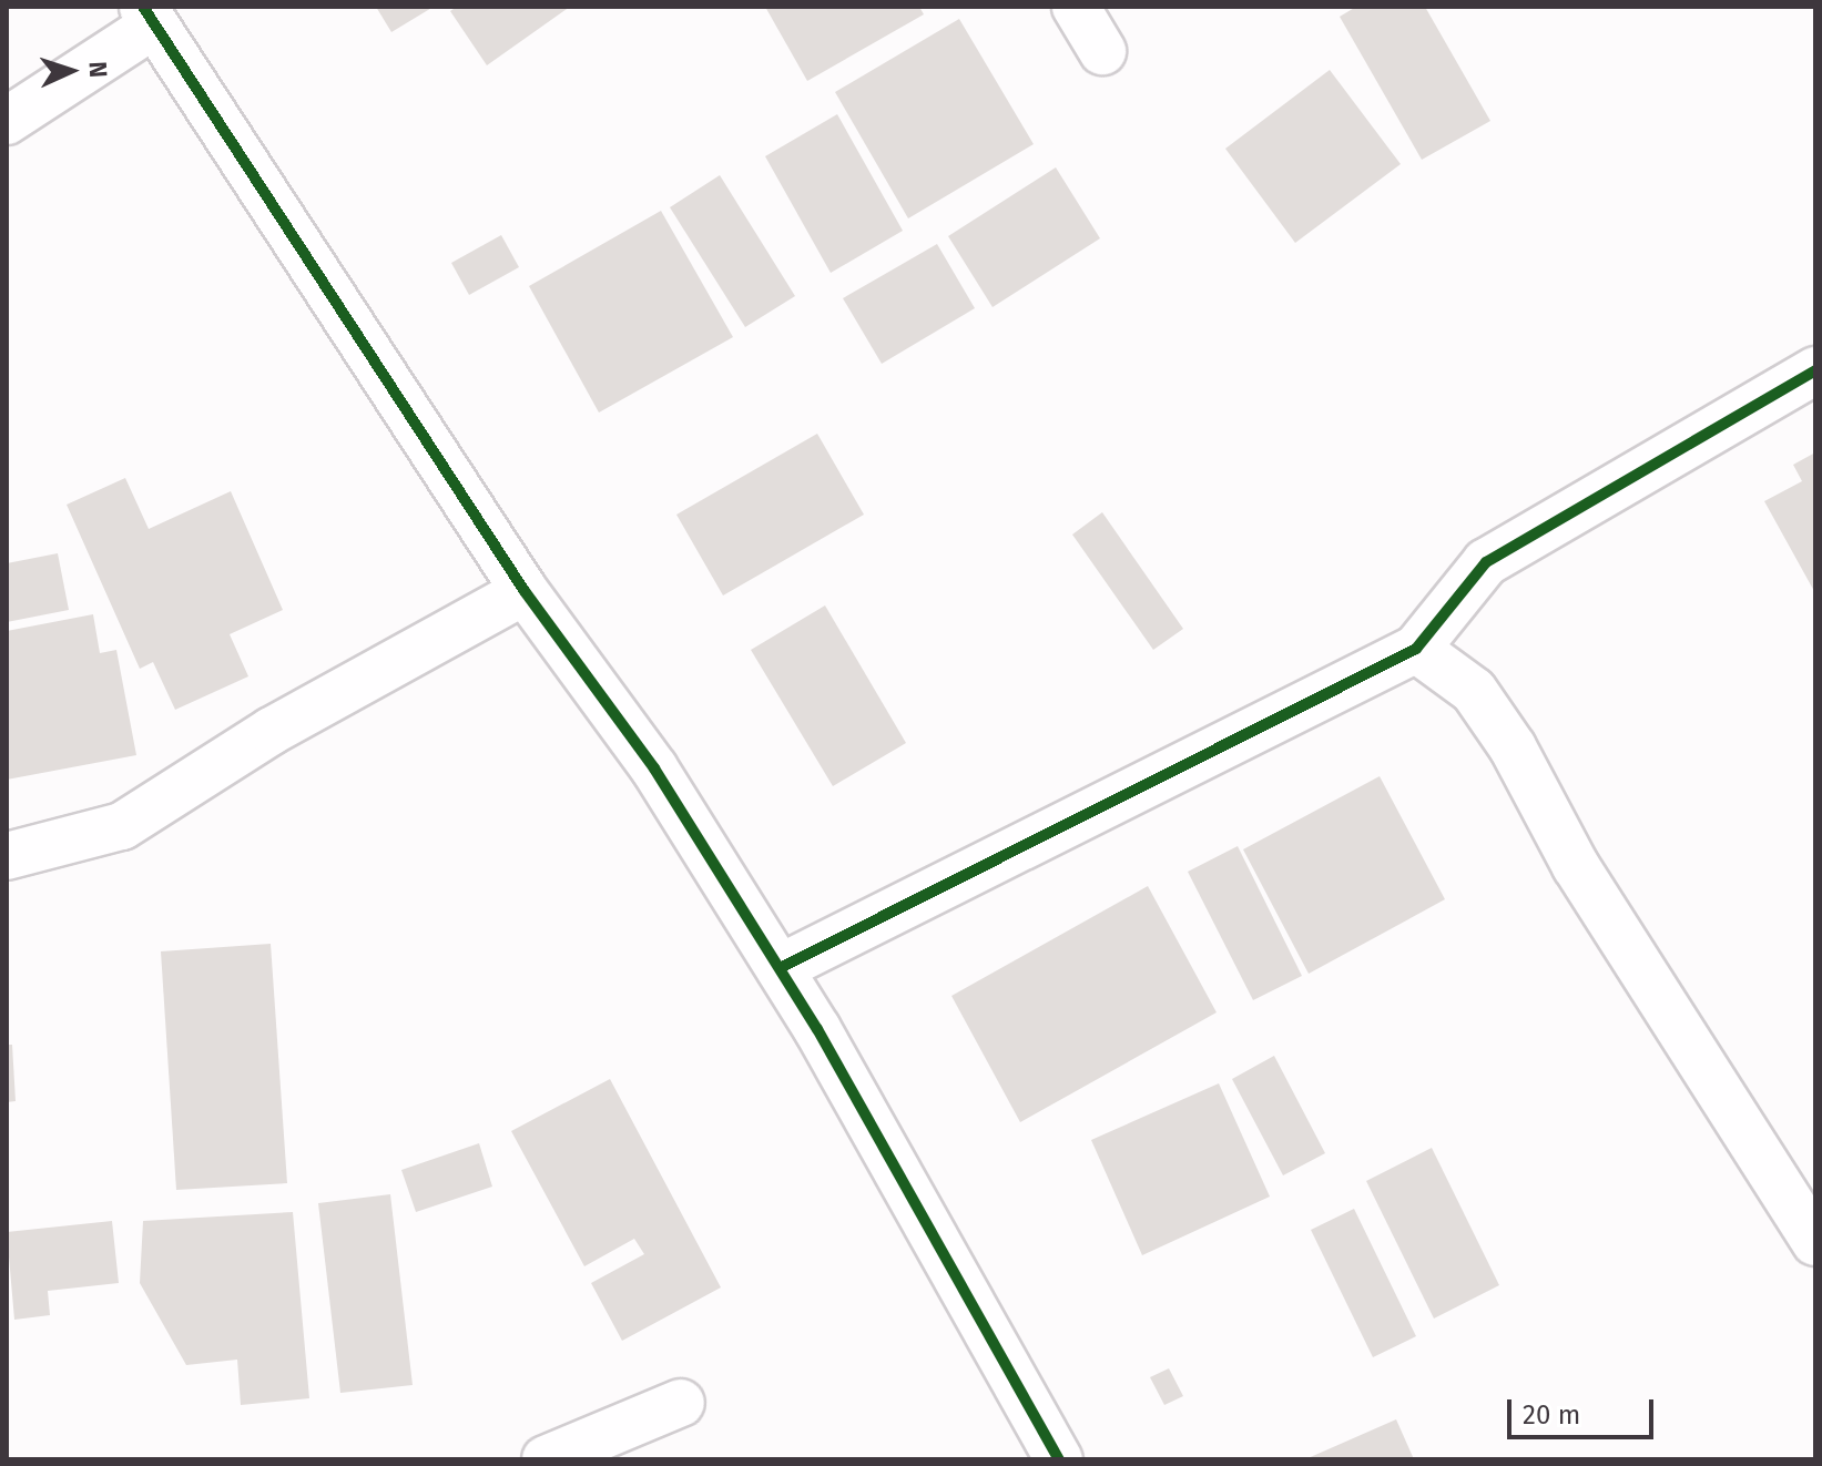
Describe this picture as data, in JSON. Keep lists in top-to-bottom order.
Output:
{
  "scale_bar": "20 m",
  "north": "right"
}
